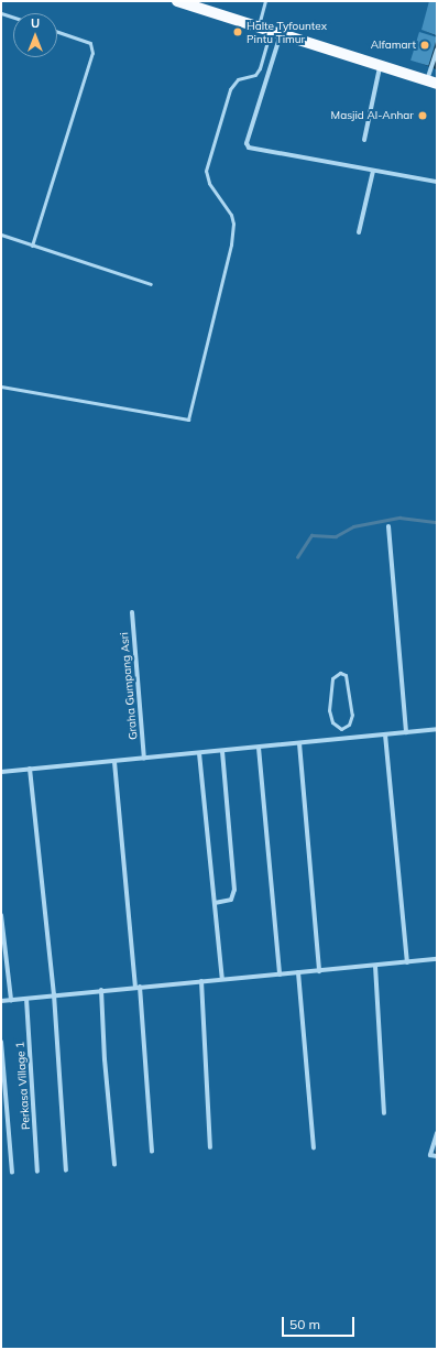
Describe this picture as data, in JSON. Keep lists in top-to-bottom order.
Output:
{
  "streets": {
    "street": ["Graha Gumpang Asri", "Perkasa Village 1"]
  },
  "places": ["Halte Tyfountex Pintu Timur", "Alfamart", "Masjid Al-Anhar"],
  "scale_bar": "50 m",
  "north": "top"
}
